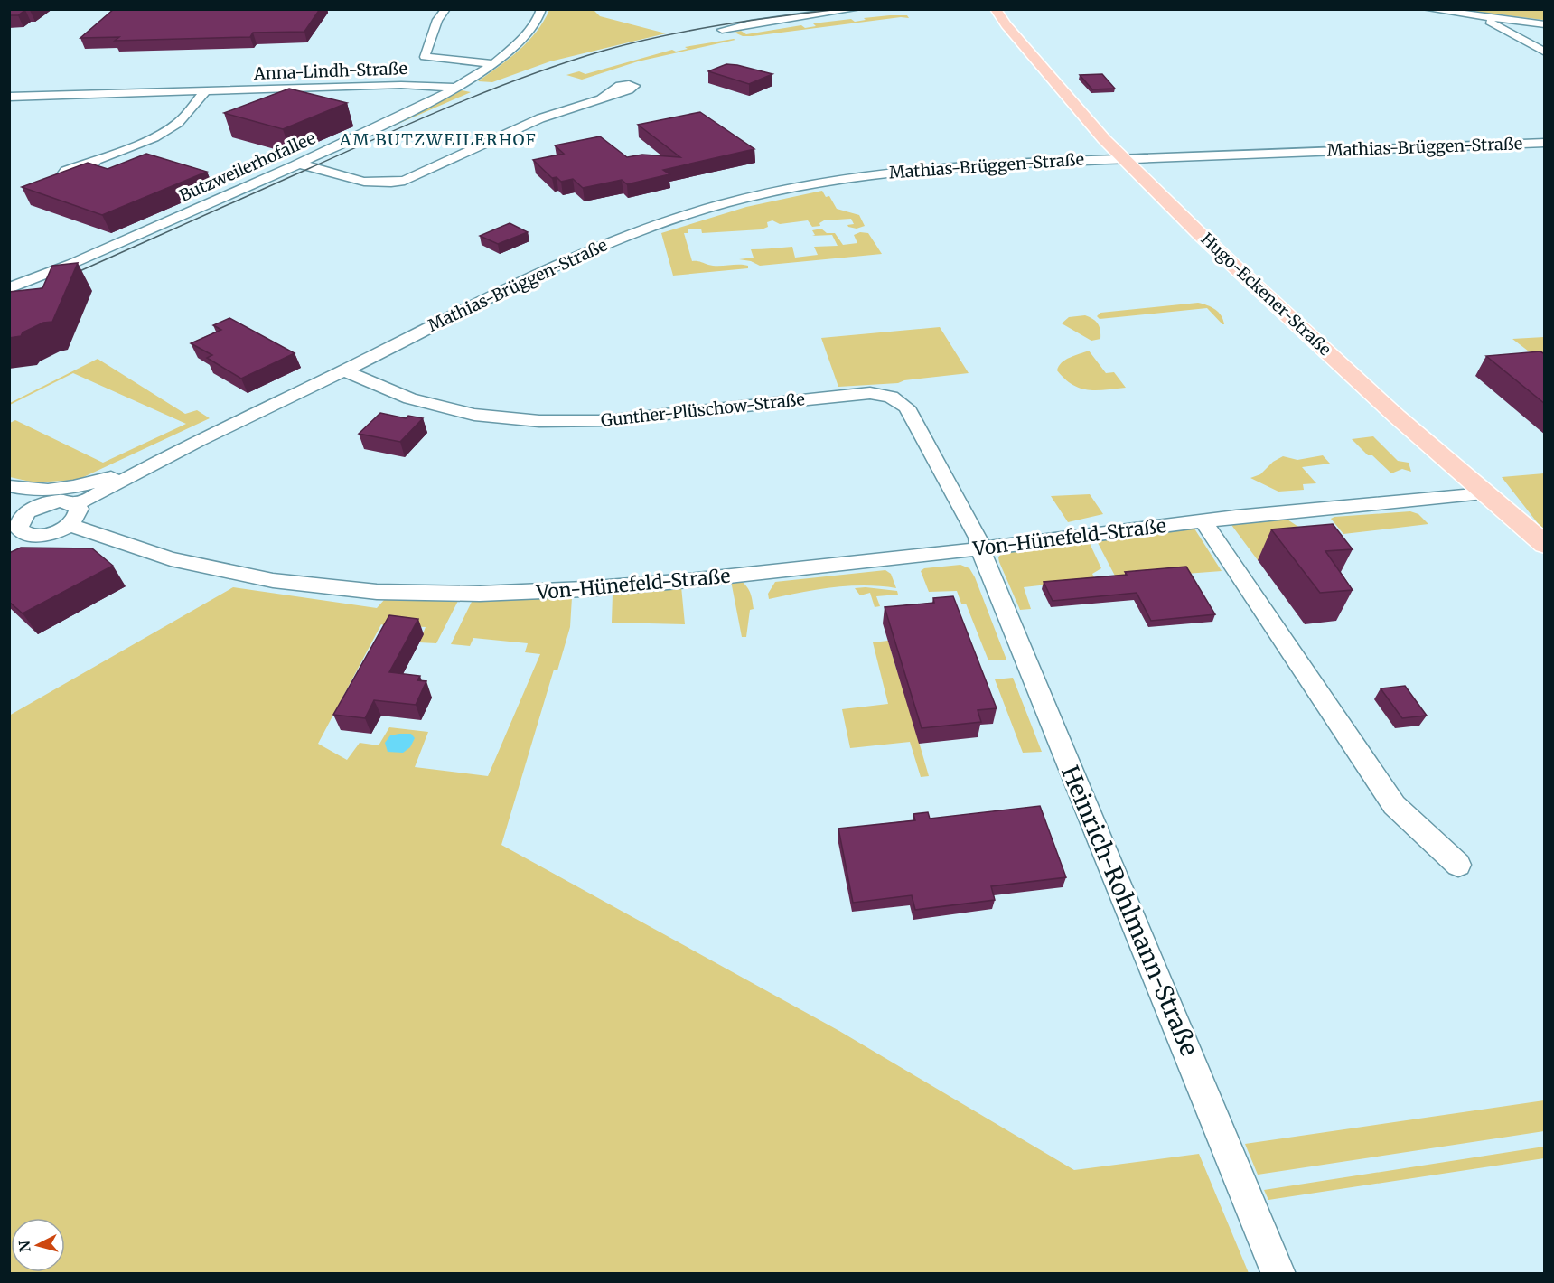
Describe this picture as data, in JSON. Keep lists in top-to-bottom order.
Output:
{
  "streets": {
    "main road": ["Hugo-Eckener-Straße"],
    "street": [
      "Anna-Lindh-Straße",
      "Mathias-Brüggen-Straße",
      "Butzweilerhofallee",
      "Gunther-Plüschow-Straße",
      "Von-Hünefeld-Straße",
      "Heinrich-Rohlmann-Straße"
    ]
  },
  "crossings": [
    ["Anna-Lindh-Straße", "Butzweilerhofallee"],
    ["Mathias-Brüggen-Straße", "Hugo-Eckener-Straße"],
    ["Mathias-Brüggen-Straße", "Gunther-Plüschow-Straße"],
    ["Hugo-Eckener-Straße", "Von-Hünefeld-Straße"],
    ["Gunther-Plüschow-Straße", "Von-Hünefeld-Straße"],
    ["Gunther-Plüschow-Straße", "Heinrich-Rohlmann-Straße"],
    ["Von-Hünefeld-Straße", "Heinrich-Rohlmann-Straße"]
  ],
  "districts": ["AM BUTZWEILERHOF"],
  "north": "left"
}
